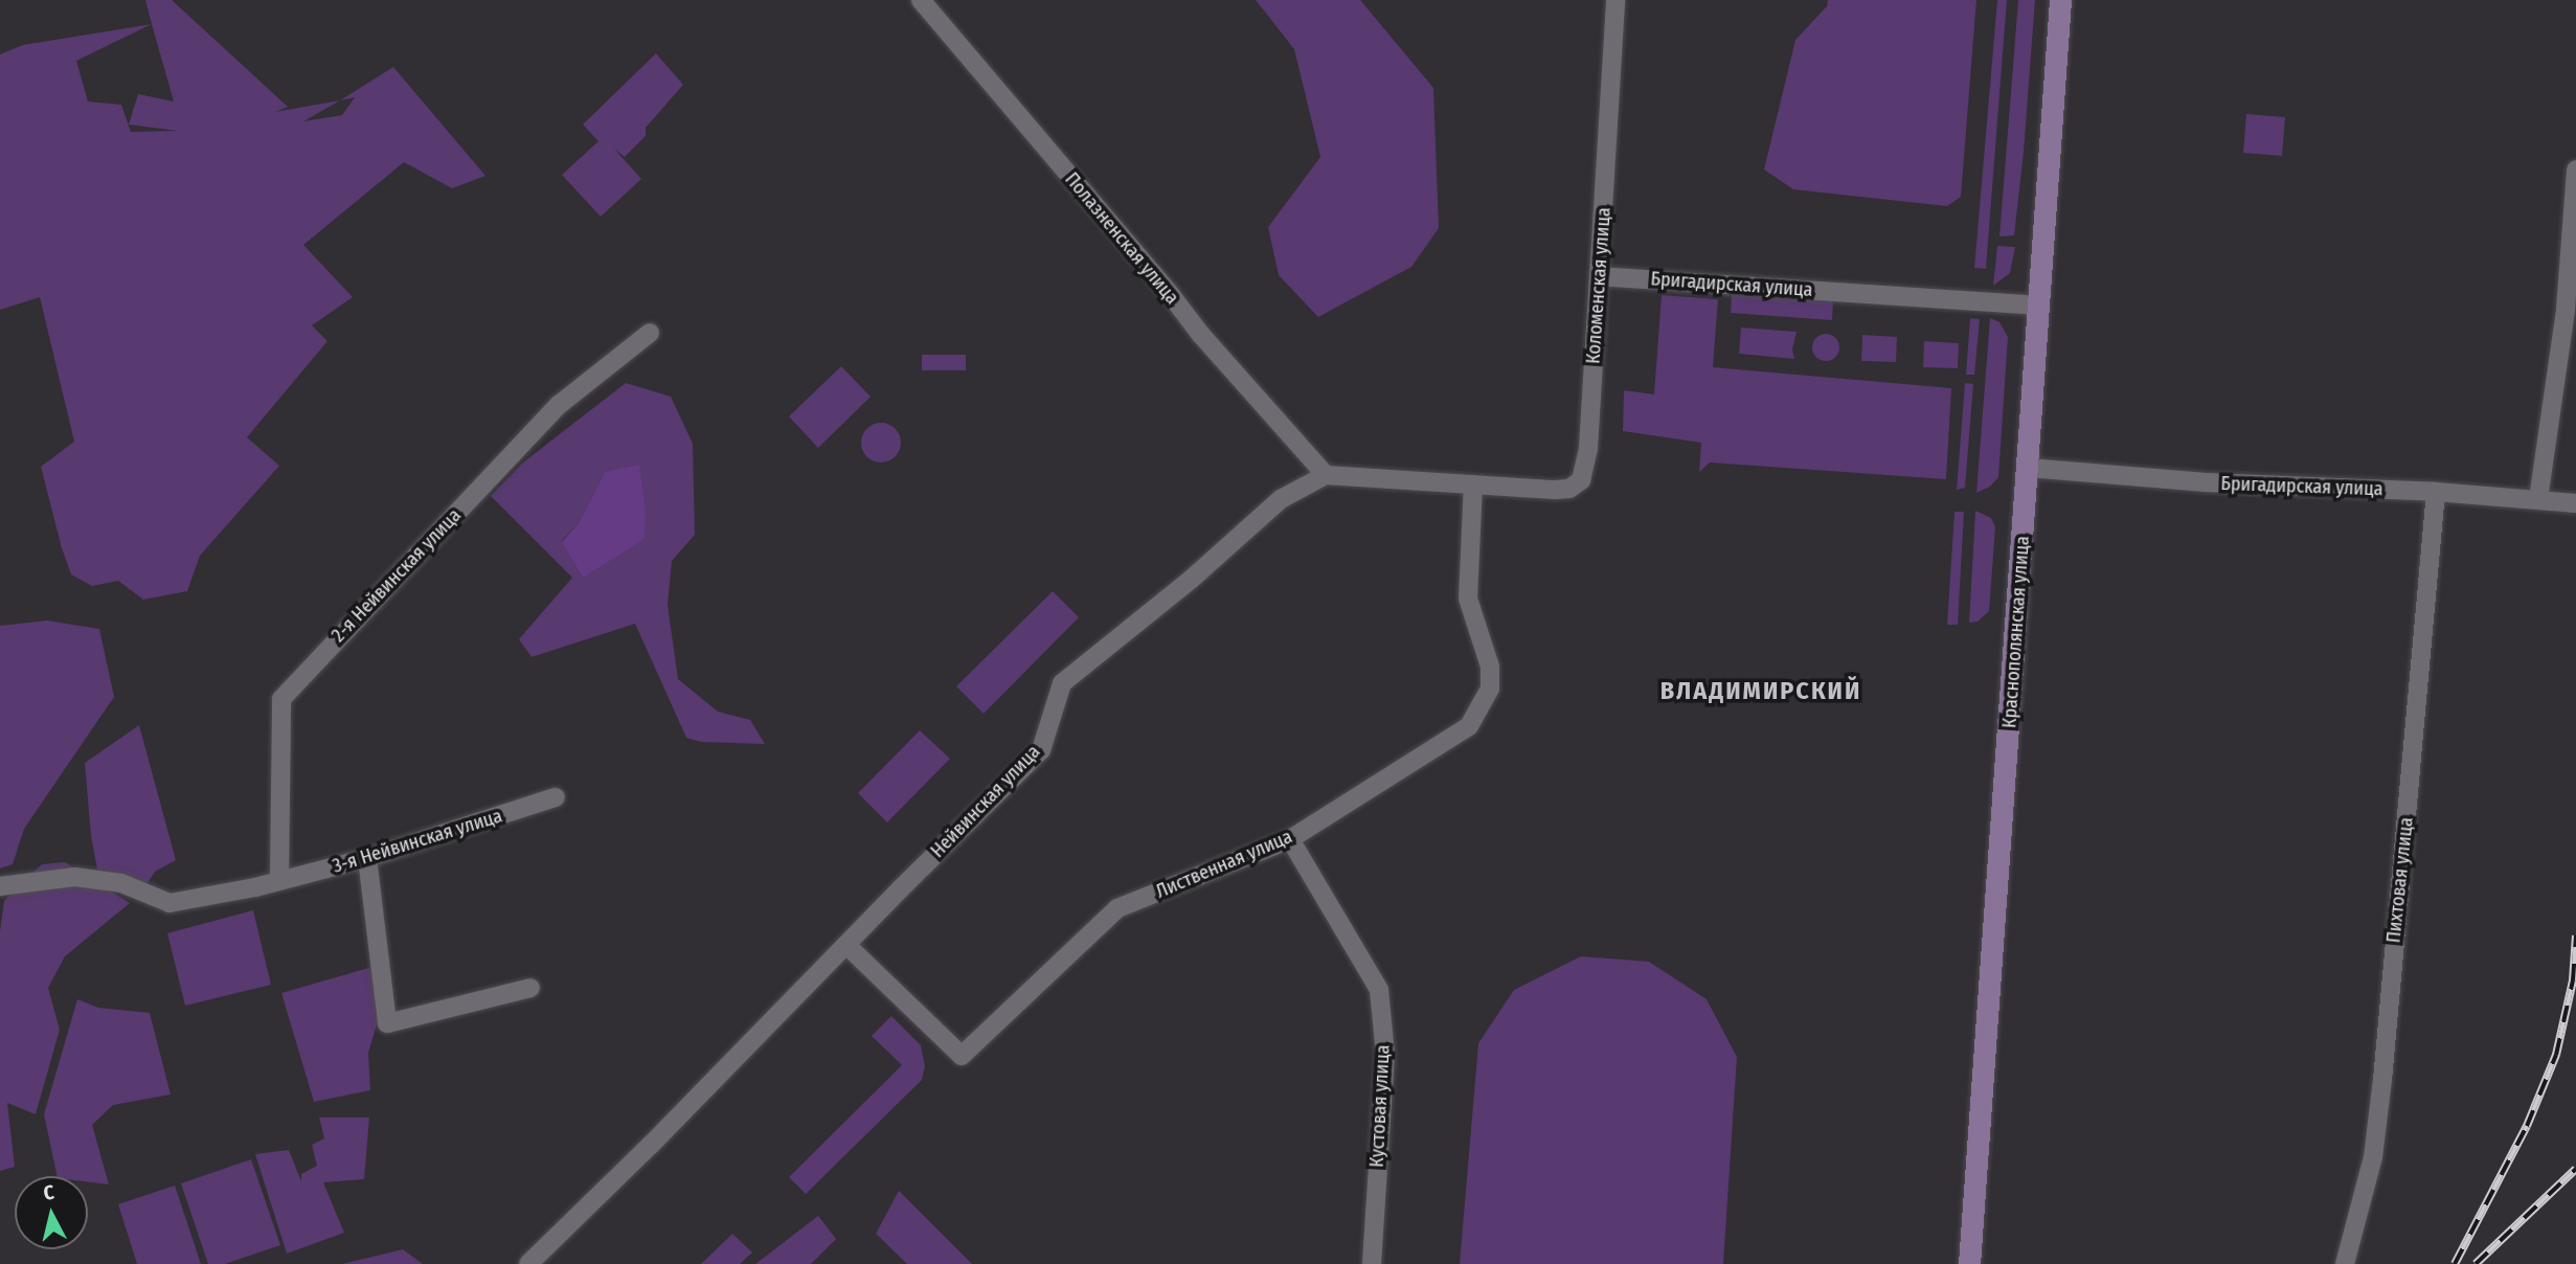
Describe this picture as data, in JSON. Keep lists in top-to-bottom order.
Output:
{
  "streets": {
    "main road": ["Краснополянская улица"],
    "street": [
      "Полазненская улица",
      "Бригадирская улица",
      "Коломенская улица",
      "2-я Нейвинская улица",
      "Нейвинская улица",
      "3-я Нейвинская улица",
      "Лиственная улица",
      "Пихтовая улица",
      "Кустовая улица"
    ]
  },
  "crossings": [
    ["Полазненская улица", "Нейвинская улица"],
    ["Бригадирская улица", "Коломенская улица"],
    ["Бригадирская улица", "Краснополянская улица"],
    ["Бригадирская улица", "Пихтовая улица"],
    ["Коломенская улица", "Лиственная улица"],
    ["2-я Нейвинская улица", "3-я Нейвинская улица"],
    ["Нейвинская улица", "Лиственная улица"],
    ["Лиственная улица", "Кустовая улица"]
  ],
  "districts": ["ВЛАДИМИРСКИЙ"],
  "north": "top"
}
